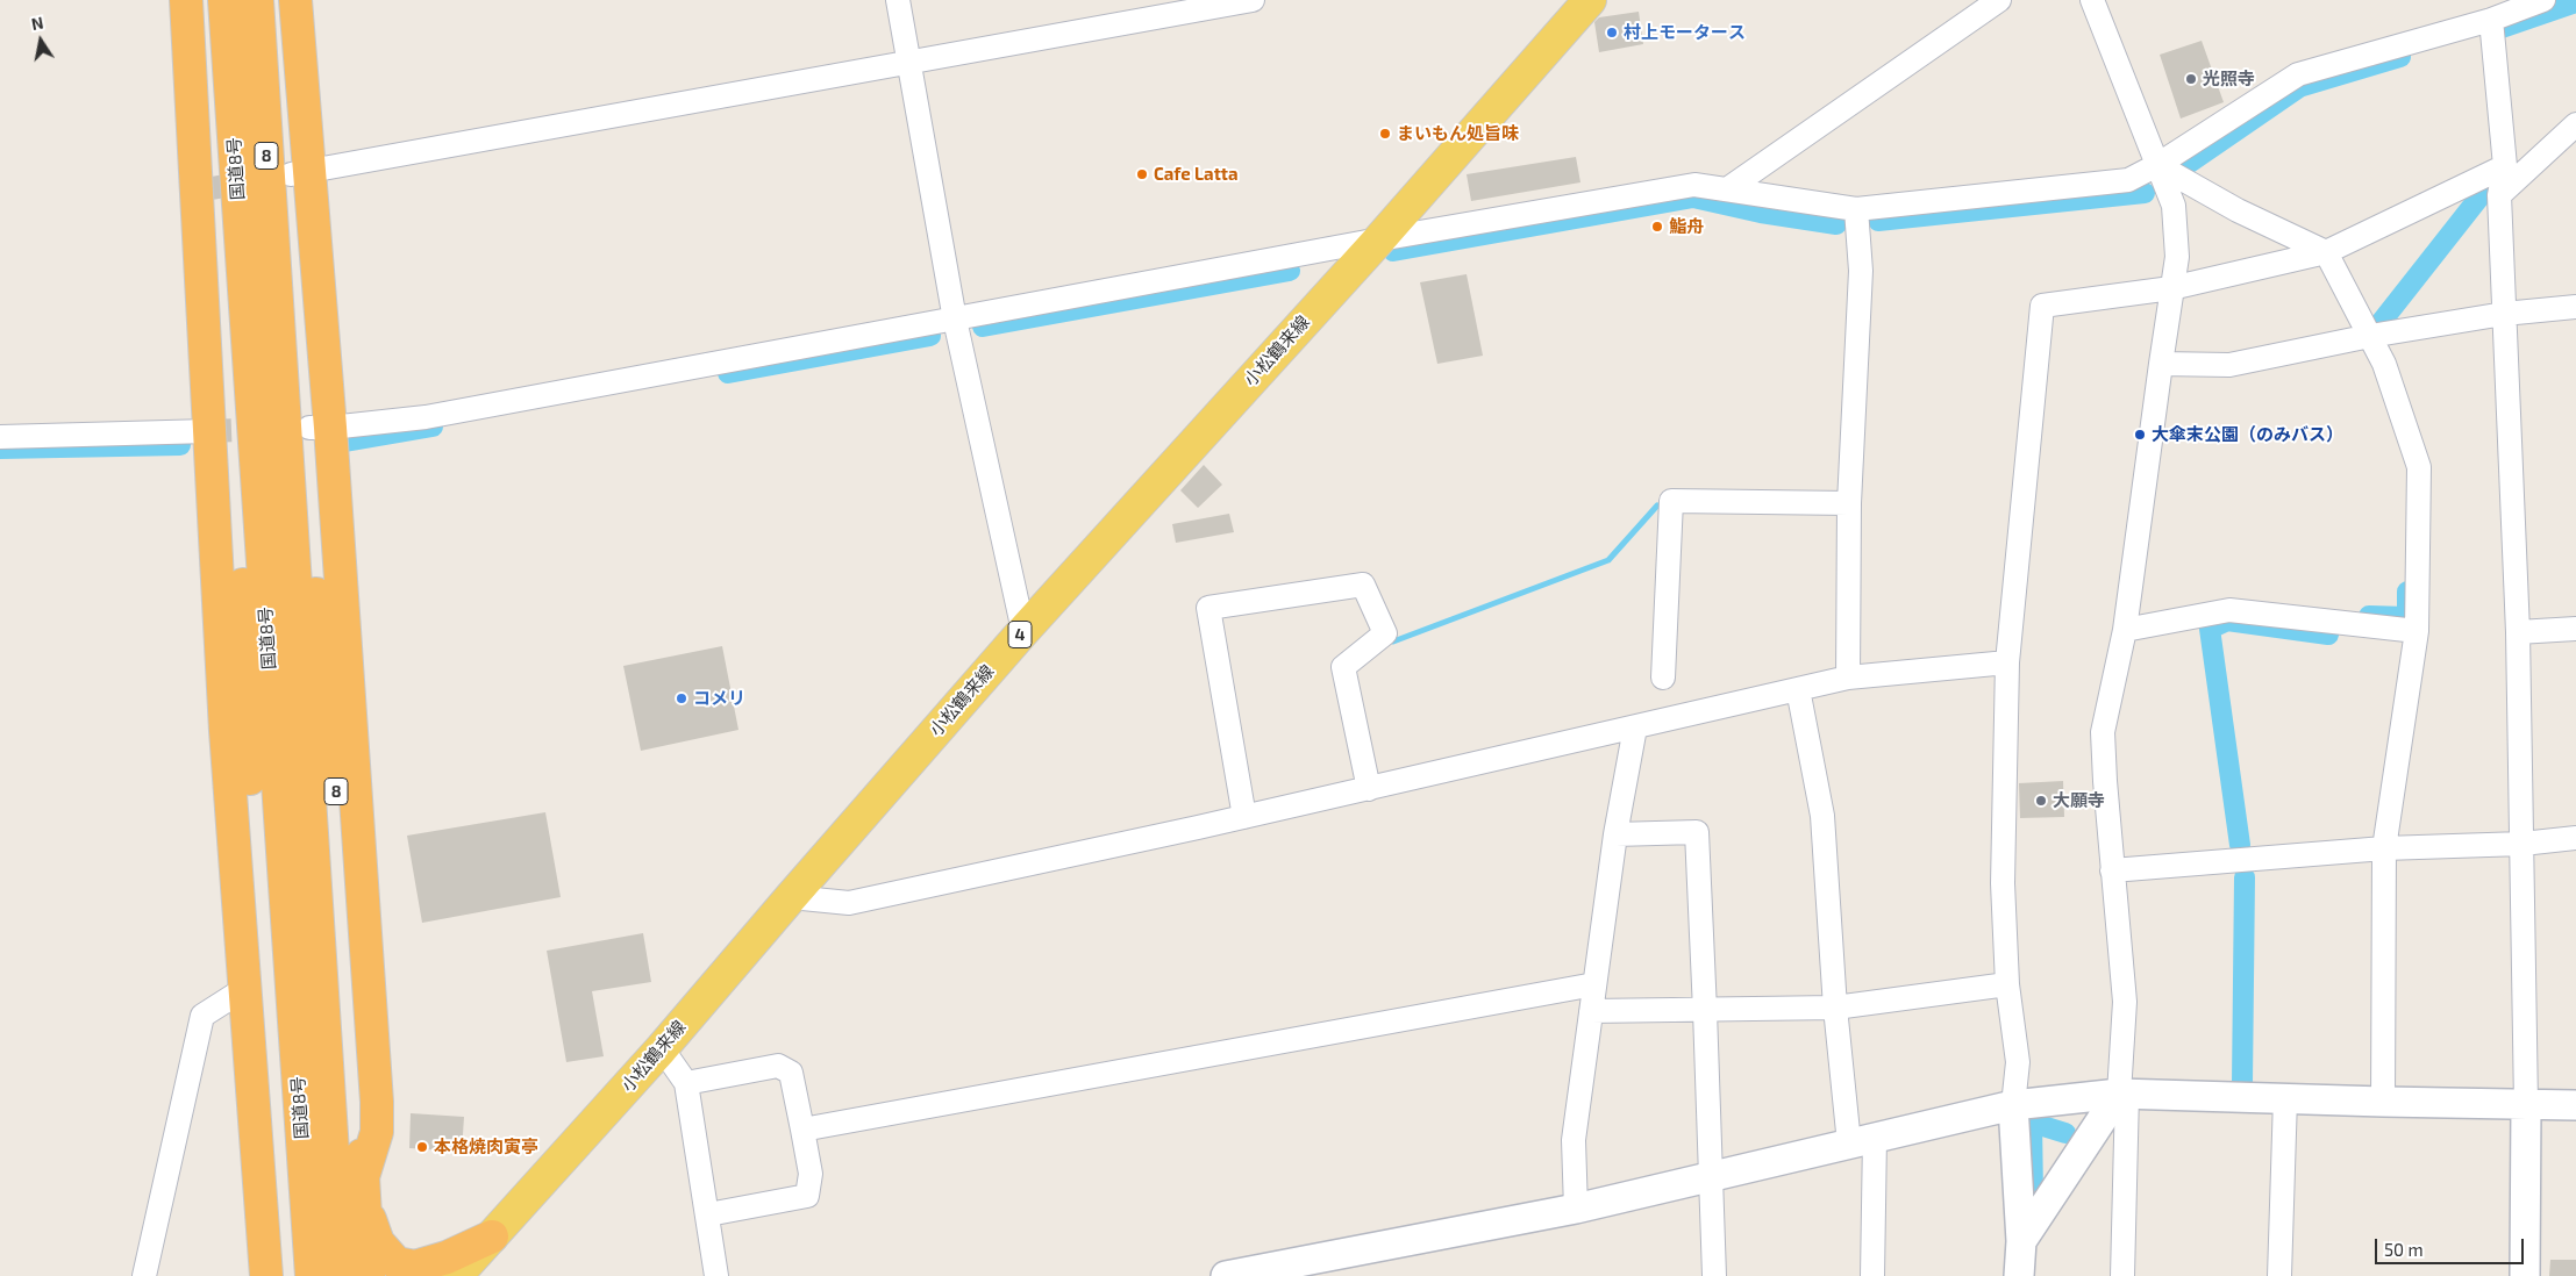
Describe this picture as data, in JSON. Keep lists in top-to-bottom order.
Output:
{
  "streets": {
    "highway": ["8", "国道8号"],
    "main road": ["小松鶴来線", "4"]
  },
  "crossings": [
    ["8", "国道8号"]
  ],
  "places": [
    "村上モータース",
    "光照寺",
    "まいもん処旨味",
    "Cafe Latta",
    "鮨舟",
    "大傘末公園（のみバス）",
    "コメリ",
    "大願寺",
    "本格焼肉寅亭"
  ],
  "scale_bar": "50 m",
  "north": "top"
}
